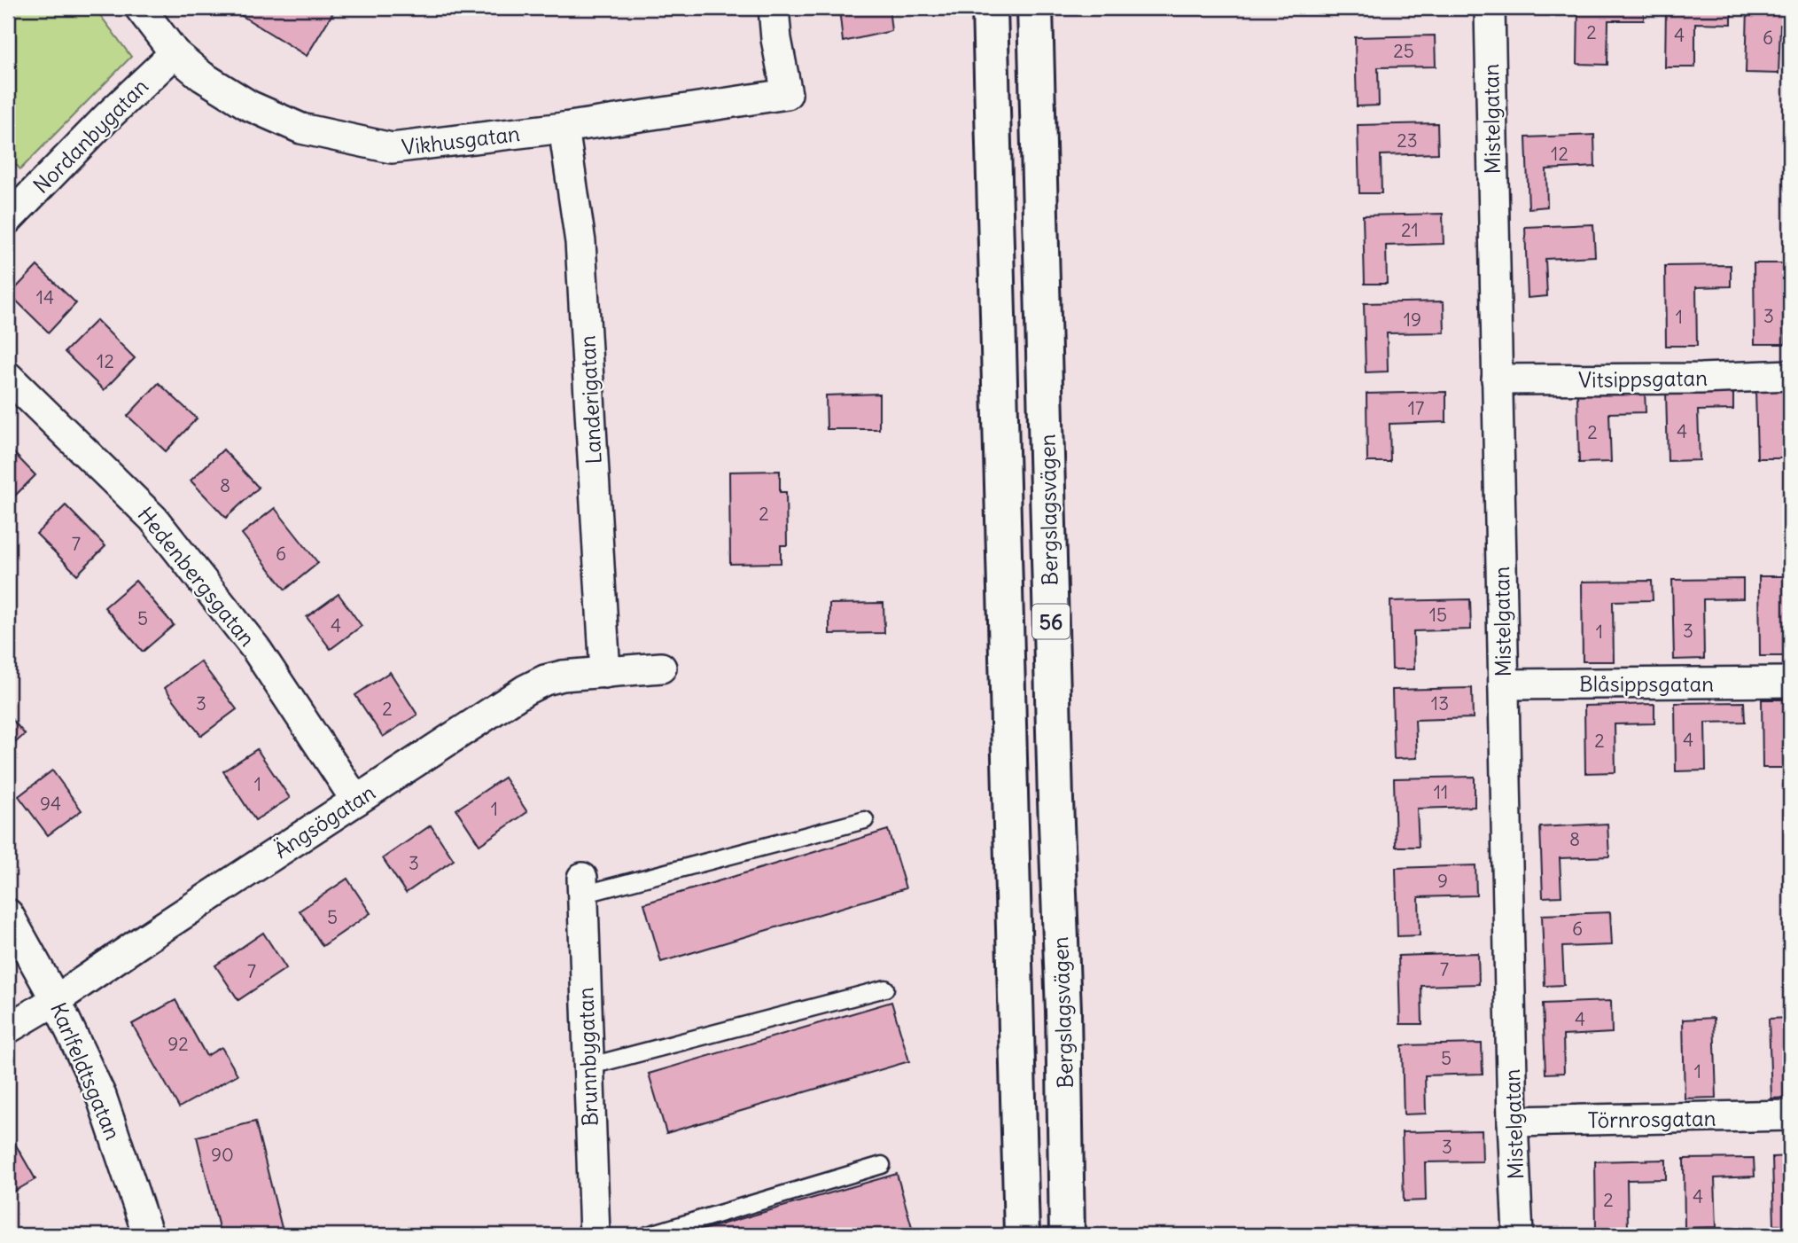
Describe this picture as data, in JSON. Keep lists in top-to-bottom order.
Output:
{
  "streets": {
    "highway": ["Bergslagsvägen", "56"],
    "street": [
      "Mistelgatan",
      "Nordanbygatan",
      "Vikhusgatan",
      "Vitsippsgatan",
      "Landerigatan",
      "Hedenbergsgatan",
      "Blåsippsgatan",
      "Ängsögatan",
      "Brunnbygatan",
      "Karlfeldtsgatan",
      "Törnrosgatan"
    ]
  },
  "crossings": [
    ["Mistelgatan", "Vitsippsgatan"],
    ["Mistelgatan", "Blåsippsgatan"],
    ["Mistelgatan", "Törnrosgatan"],
    ["Nordanbygatan", "Vikhusgatan"],
    ["Vikhusgatan", "Landerigatan"],
    ["Landerigatan", "Ängsögatan"],
    ["Hedenbergsgatan", "Ängsögatan"],
    ["Ängsögatan", "Karlfeldtsgatan"]
  ],
  "house_numbers": [
    "2",
    "4",
    "6",
    "25",
    "23",
    "12",
    "21",
    "14",
    "3",
    "1",
    "19",
    "12",
    "17",
    "4",
    "2",
    "8",
    "2",
    "7",
    "6",
    "15",
    "5",
    "4",
    "3",
    "1",
    "3",
    "13",
    "2",
    "4",
    "2",
    "1",
    "11",
    "94",
    "1",
    "8",
    "3",
    "9",
    "5",
    "6",
    "7",
    "7",
    "4",
    "92",
    "5",
    "1",
    "3",
    "90",
    "4",
    "2"
  ]
}
